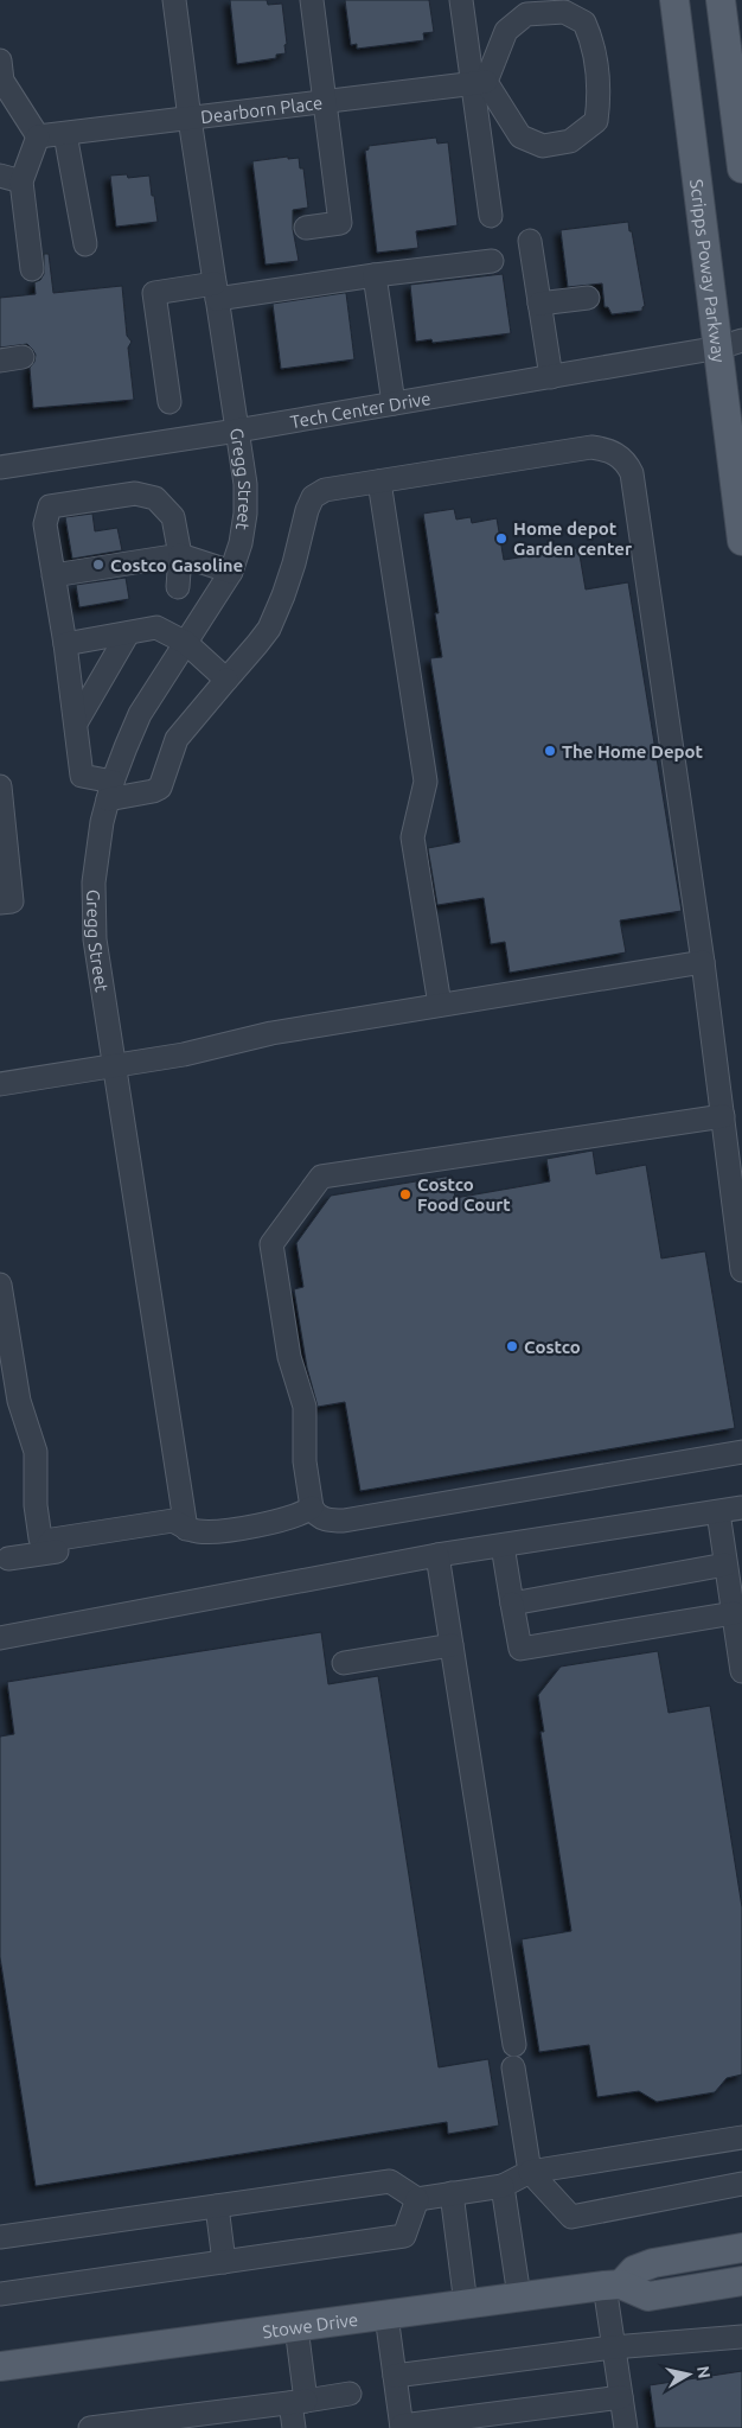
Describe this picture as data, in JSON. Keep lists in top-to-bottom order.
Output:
{
  "streets": {
    "main road": ["Scripps Poway Parkway", "Stowe Drive"],
    "street": ["Dearborn Place", "Tech Center Drive", "Gregg Street"]
  },
  "crossings": [
    ["Dearborn Place", "Gregg Street"],
    ["Scripps Poway Parkway", "Tech Center Drive"],
    ["Tech Center Drive", "Gregg Street"]
  ],
  "places": [
    "Home depot Garden center",
    "Costco Gasoline",
    "The Home Depot",
    "Costco Food Court",
    "Costco"
  ],
  "north": "right"
}
